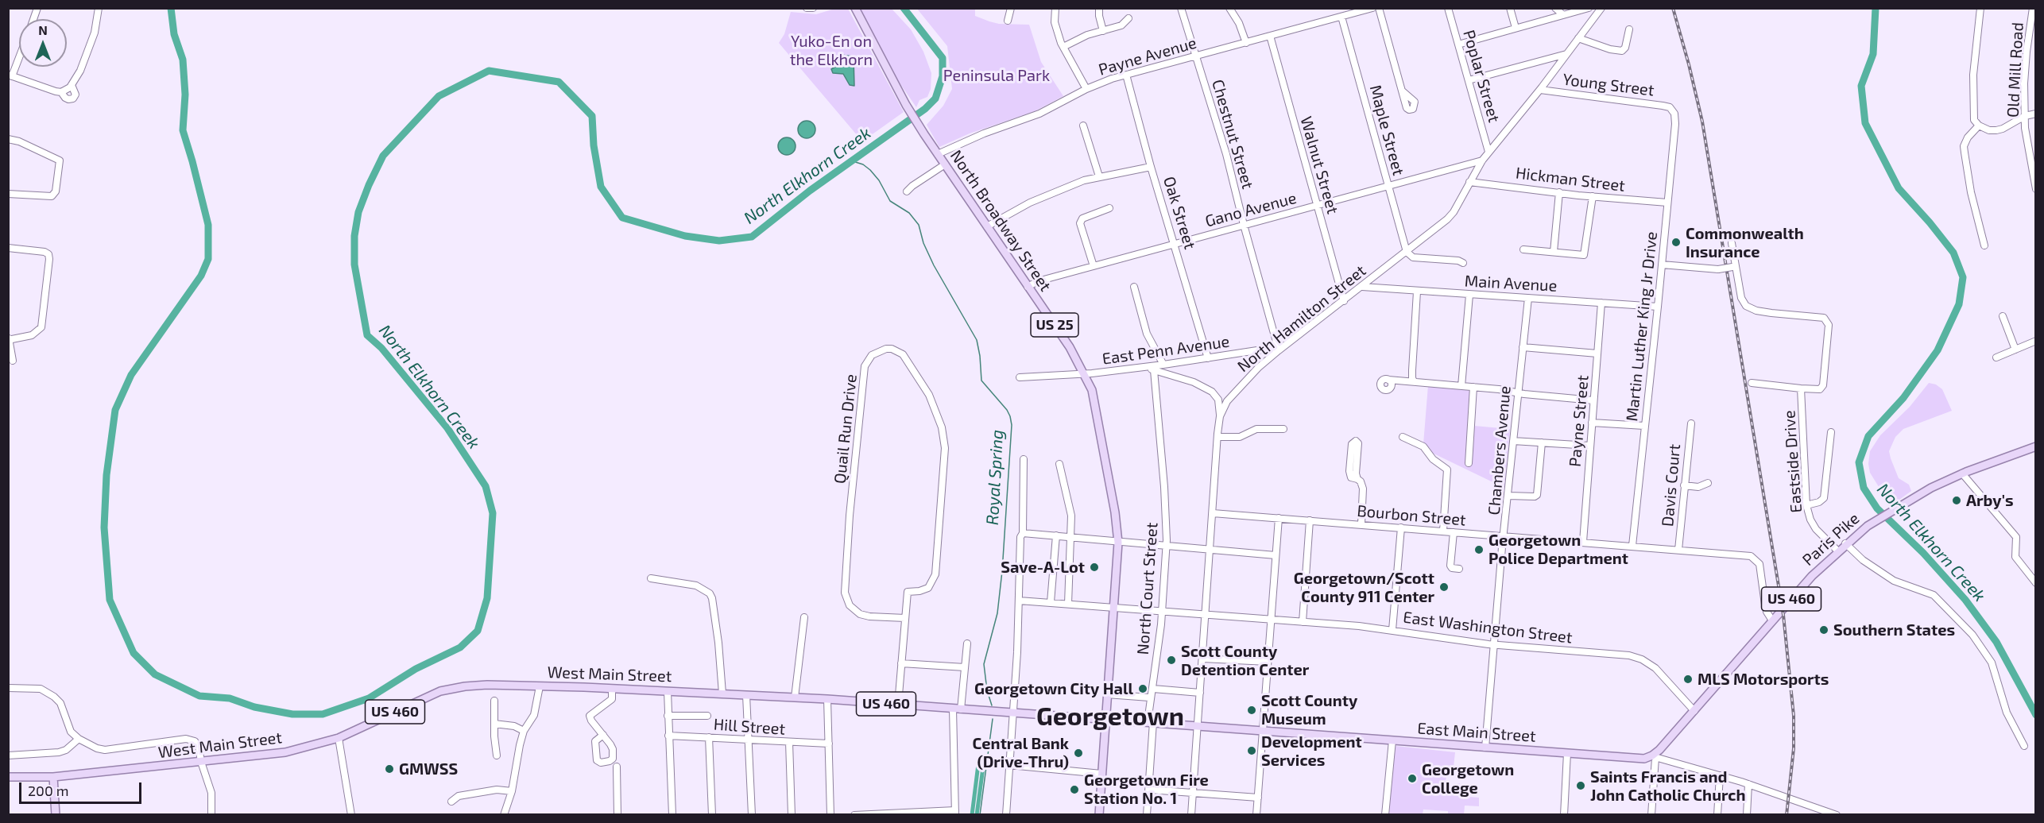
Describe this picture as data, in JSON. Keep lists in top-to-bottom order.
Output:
{
  "streets": {
    "main road": [
      "North Broadway Street",
      "US 25",
      "Paris Pike",
      "US 460",
      "West Main Street",
      "East Main Street"
    ],
    "street": [
      "Payne Avenue",
      "Old Mill Road",
      "Poplar Street",
      "Young Street",
      "Maple Street",
      "Chestnut Street",
      "Walnut Street",
      "Hickman Street",
      "Gano Avenue",
      "Oak Street",
      "Main Avenue",
      "North Hamilton Street",
      "Martin Luther King Jr Drive",
      "East Penn Avenue",
      "Payne Street",
      "Quail Run Drive",
      "Chambers Avenue",
      "Eastside Drive",
      "Davis Court",
      "Bourbon Street",
      "North Court Street",
      "East Washington Street",
      "Hill Street"
    ]
  },
  "crossings": [
    ["Payne Avenue", "Maple Street"],
    ["Payne Avenue", "Chestnut Street"],
    ["Payne Avenue", "Walnut Street"],
    ["Payne Avenue", "Oak Street"],
    ["Payne Avenue", "North Broadway Street"],
    ["Poplar Street", "North Hamilton Street"],
    ["Young Street", "North Hamilton Street"],
    ["Young Street", "Martin Luther King Jr Drive"],
    ["Maple Street", "Gano Avenue"],
    ["Maple Street", "North Hamilton Street"],
    ["Chestnut Street", "Gano Avenue"],
    ["Chestnut Street", "North Hamilton Street"],
    ["Chestnut Street", "East Penn Avenue"],
    ["Walnut Street", "Gano Avenue"],
    ["Walnut Street", "North Hamilton Street"],
    ["Hickman Street", "North Hamilton Street"],
    ["Hickman Street", "Martin Luther King Jr Drive"],
    ["Gano Avenue", "Oak Street"],
    ["Gano Avenue", "North Broadway Street"],
    ["Gano Avenue", "North Hamilton Street"],
    ["Oak Street", "East Penn Avenue"],
    ["North Broadway Street", "US 25"],
    ["North Broadway Street", "East Penn Avenue"],
    ["North Broadway Street", "East Washington Street"],
    ["Main Avenue", "North Hamilton Street"],
    ["Main Avenue", "Martin Luther King Jr Drive"],
    ["Main Avenue", "Payne Street"],
    ["Main Avenue", "Chambers Avenue"],
    ["North Hamilton Street", "East Penn Avenue"],
    ["North Hamilton Street", "Bourbon Street"],
    ["North Hamilton Street", "East Washington Street"],
    ["North Hamilton Street", "East Main Street"],
    ["US 25", "East Washington Street"],
    ["US 25", "West Main Street"],
    ["US 25", "East Main Street"],
    ["Martin Luther King Jr Drive", "Bourbon Street"],
    ["Payne Street", "Bourbon Street"],
    ["Chambers Avenue", "Bourbon Street"],
    ["Chambers Avenue", "East Washington Street"],
    ["Chambers Avenue", "East Main Street"],
    ["Eastside Drive", "Paris Pike"],
    ["Davis Court", "Bourbon Street"],
    ["Bourbon Street", "Paris Pike"],
    ["Paris Pike", "East Washington Street"],
    ["Paris Pike", "East Main Street"],
    ["North Court Street", "East Washington Street"],
    ["North Court Street", "East Main Street"],
    ["US 460", "West Main Street"],
    ["West Main Street", "East Main Street"]
  ],
  "districts": ["Georgetown"],
  "water": ["North Elkhorn Creek", "Royal Spring"],
  "parks": ["Yuko-En on the Elkhorn", "Peninsula Park"],
  "places": [
    "Commonwealth Insurance",
    "Arby's",
    "Georgetown Police Department",
    "Save-A-Lot",
    "Georgetown/Scott County 911 Center",
    "Southern States",
    "Scott County Detention Center",
    "MLS Motorsports",
    "Georgetown City Hall",
    "Scott County Museum",
    "Development Services",
    "Central Bank (Drive-Thru)",
    "GMWSS",
    "Georgetown College",
    "Saints Francis and John Catholic Church",
    "Georgetown Fire Station No. 1"
  ],
  "scale_bar": "200 m",
  "north": "top"
}
